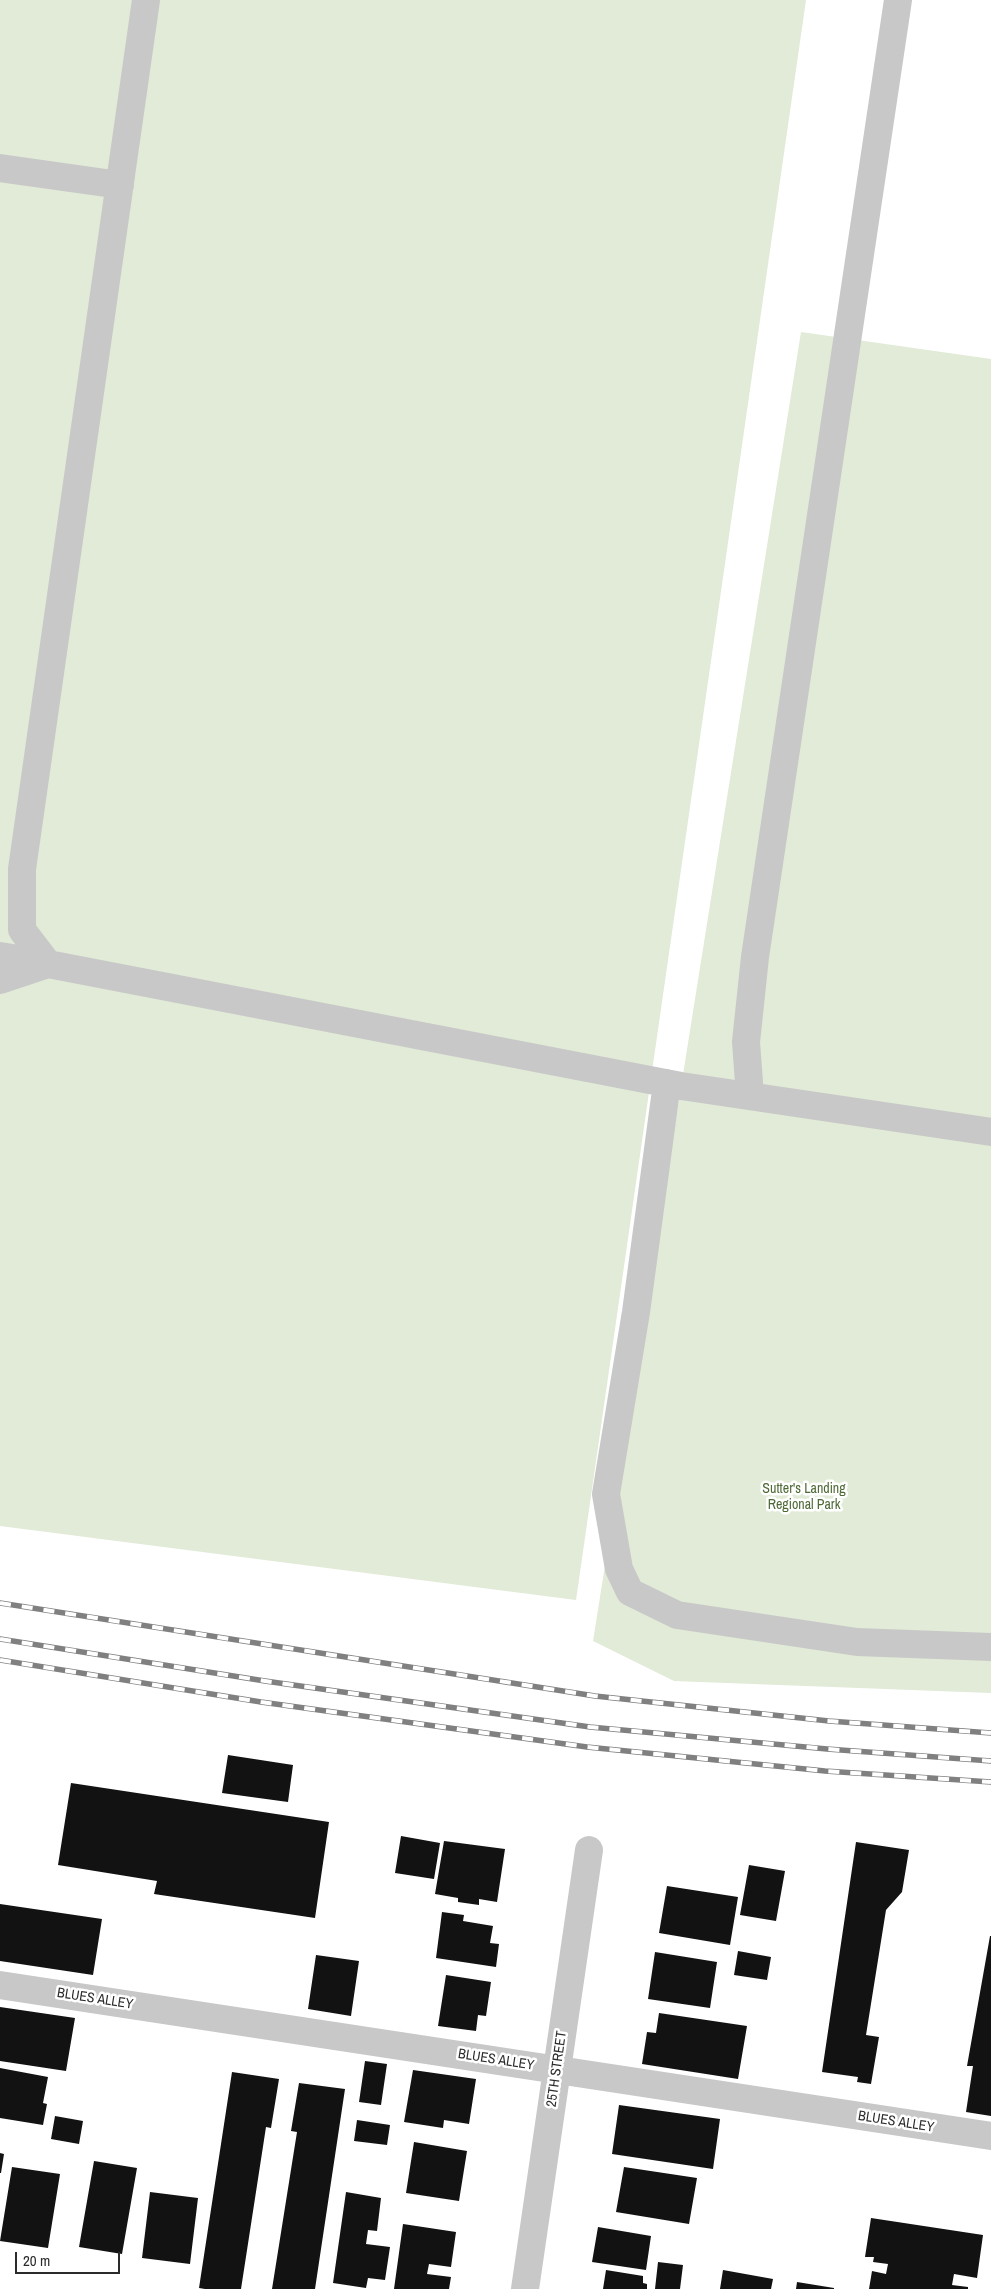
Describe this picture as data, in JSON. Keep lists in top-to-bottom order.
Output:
{
  "streets": {
    "street": ["BLUES ALLEY", "25TH STREET"]
  },
  "crossings": [
    ["BLUES ALLEY", "25TH STREET"]
  ],
  "parks": ["Sutter's Landing Regional Park"],
  "scale_bar": "20 m"
}
